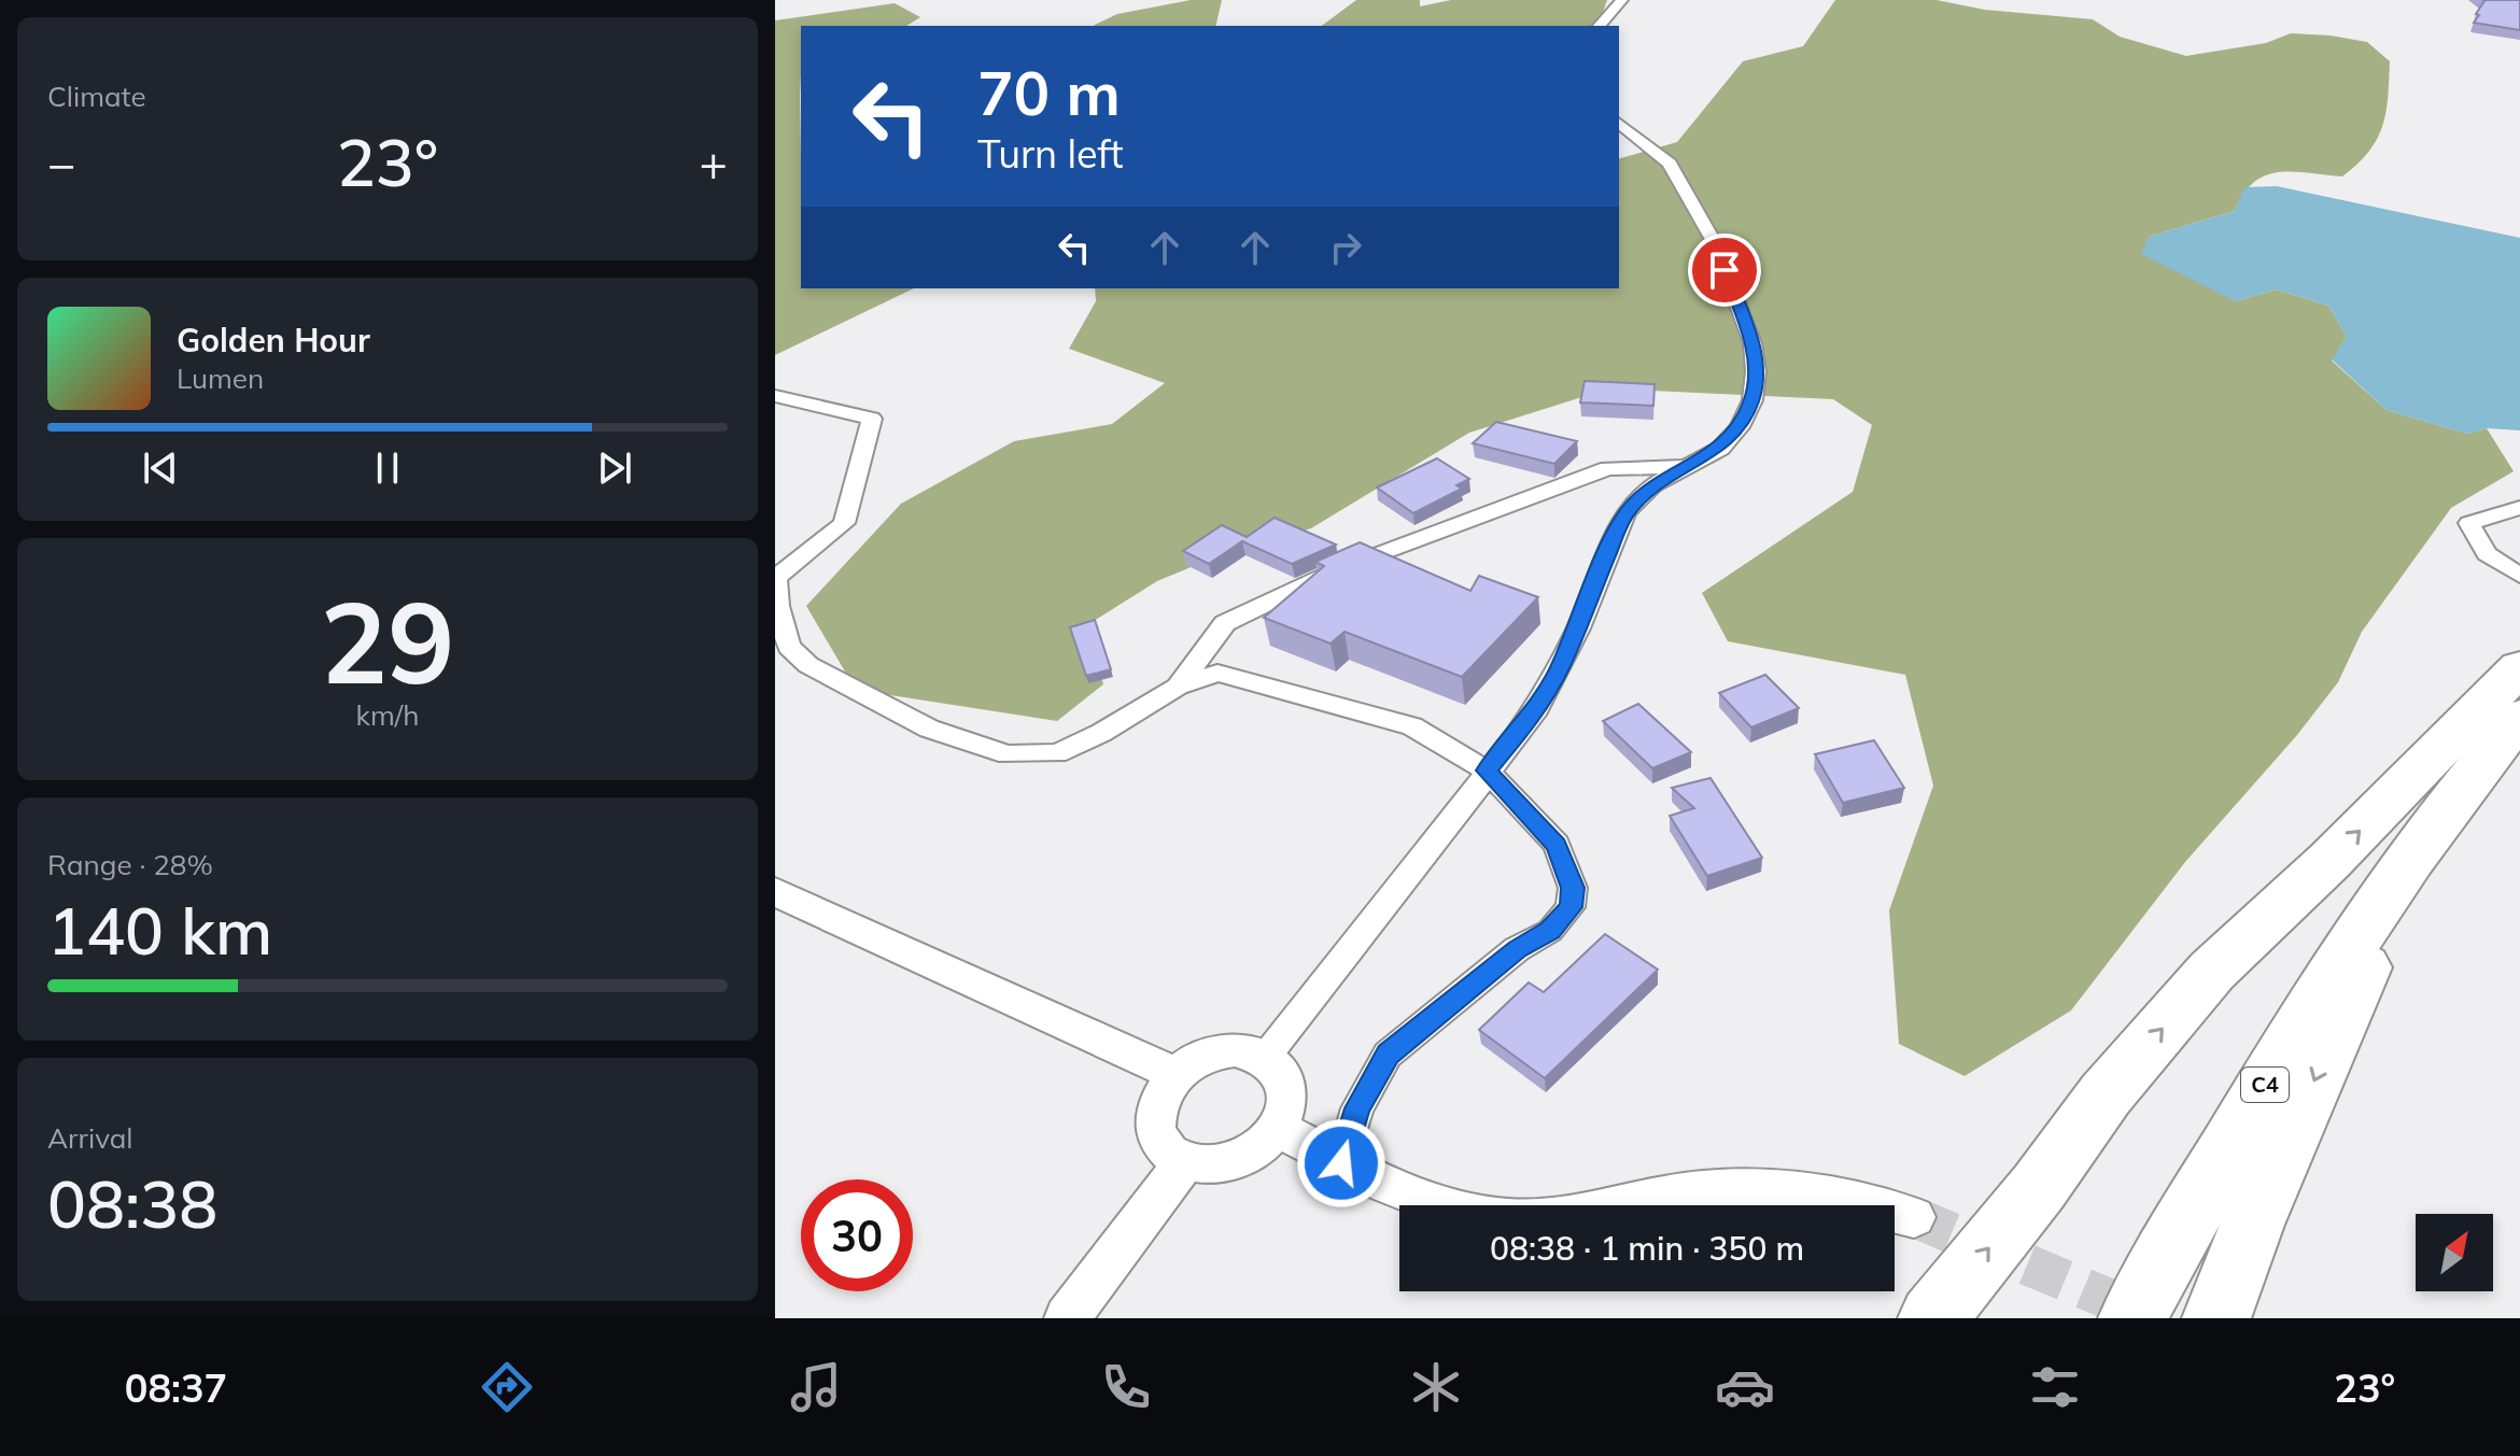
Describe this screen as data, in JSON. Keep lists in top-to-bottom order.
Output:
{
  "streets": {
    "highway": ["C4"]
  },
  "north": "top right",
  "page": {
    "tile": [
      "Climate",
      ["29", "km/h"],
      ["Range · 28%", "140 km"],
      ["Arrival", "08:38"]
    ],
    "turn": ["70 m", "Turn left"],
    "heat": ["−", "23°", "+"],
    "song": ["Golden Hour", "Lumen"],
    "limit": "30",
    "trip": "08:38 · 1 min · 350 m",
    "tabs": ["08:37", "23°"]
  }
}
